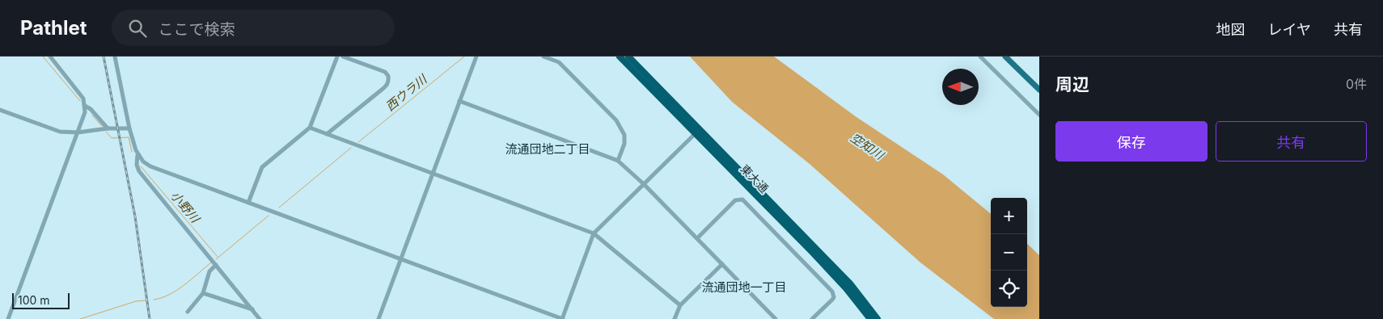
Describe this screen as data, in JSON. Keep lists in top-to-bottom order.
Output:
{
  "streets": {
    "highway": ["東大通"]
  },
  "districts": ["流通団地二丁目", "流通団地一丁目"],
  "water": ["西ウラ川", "空知川", "小野川"],
  "scale_bar": "100 m",
  "north": "left",
  "page": {
    "header": "Pathlet",
    "search": "ここで検索",
    "nav": ["地図", "レイヤ", "共有"],
    "heading": ["周辺", "0件"],
    "buttons": ["保存", "共有"],
    "map_buttons": ["+", "−"],
    "scale": "100 m"
  }
}
